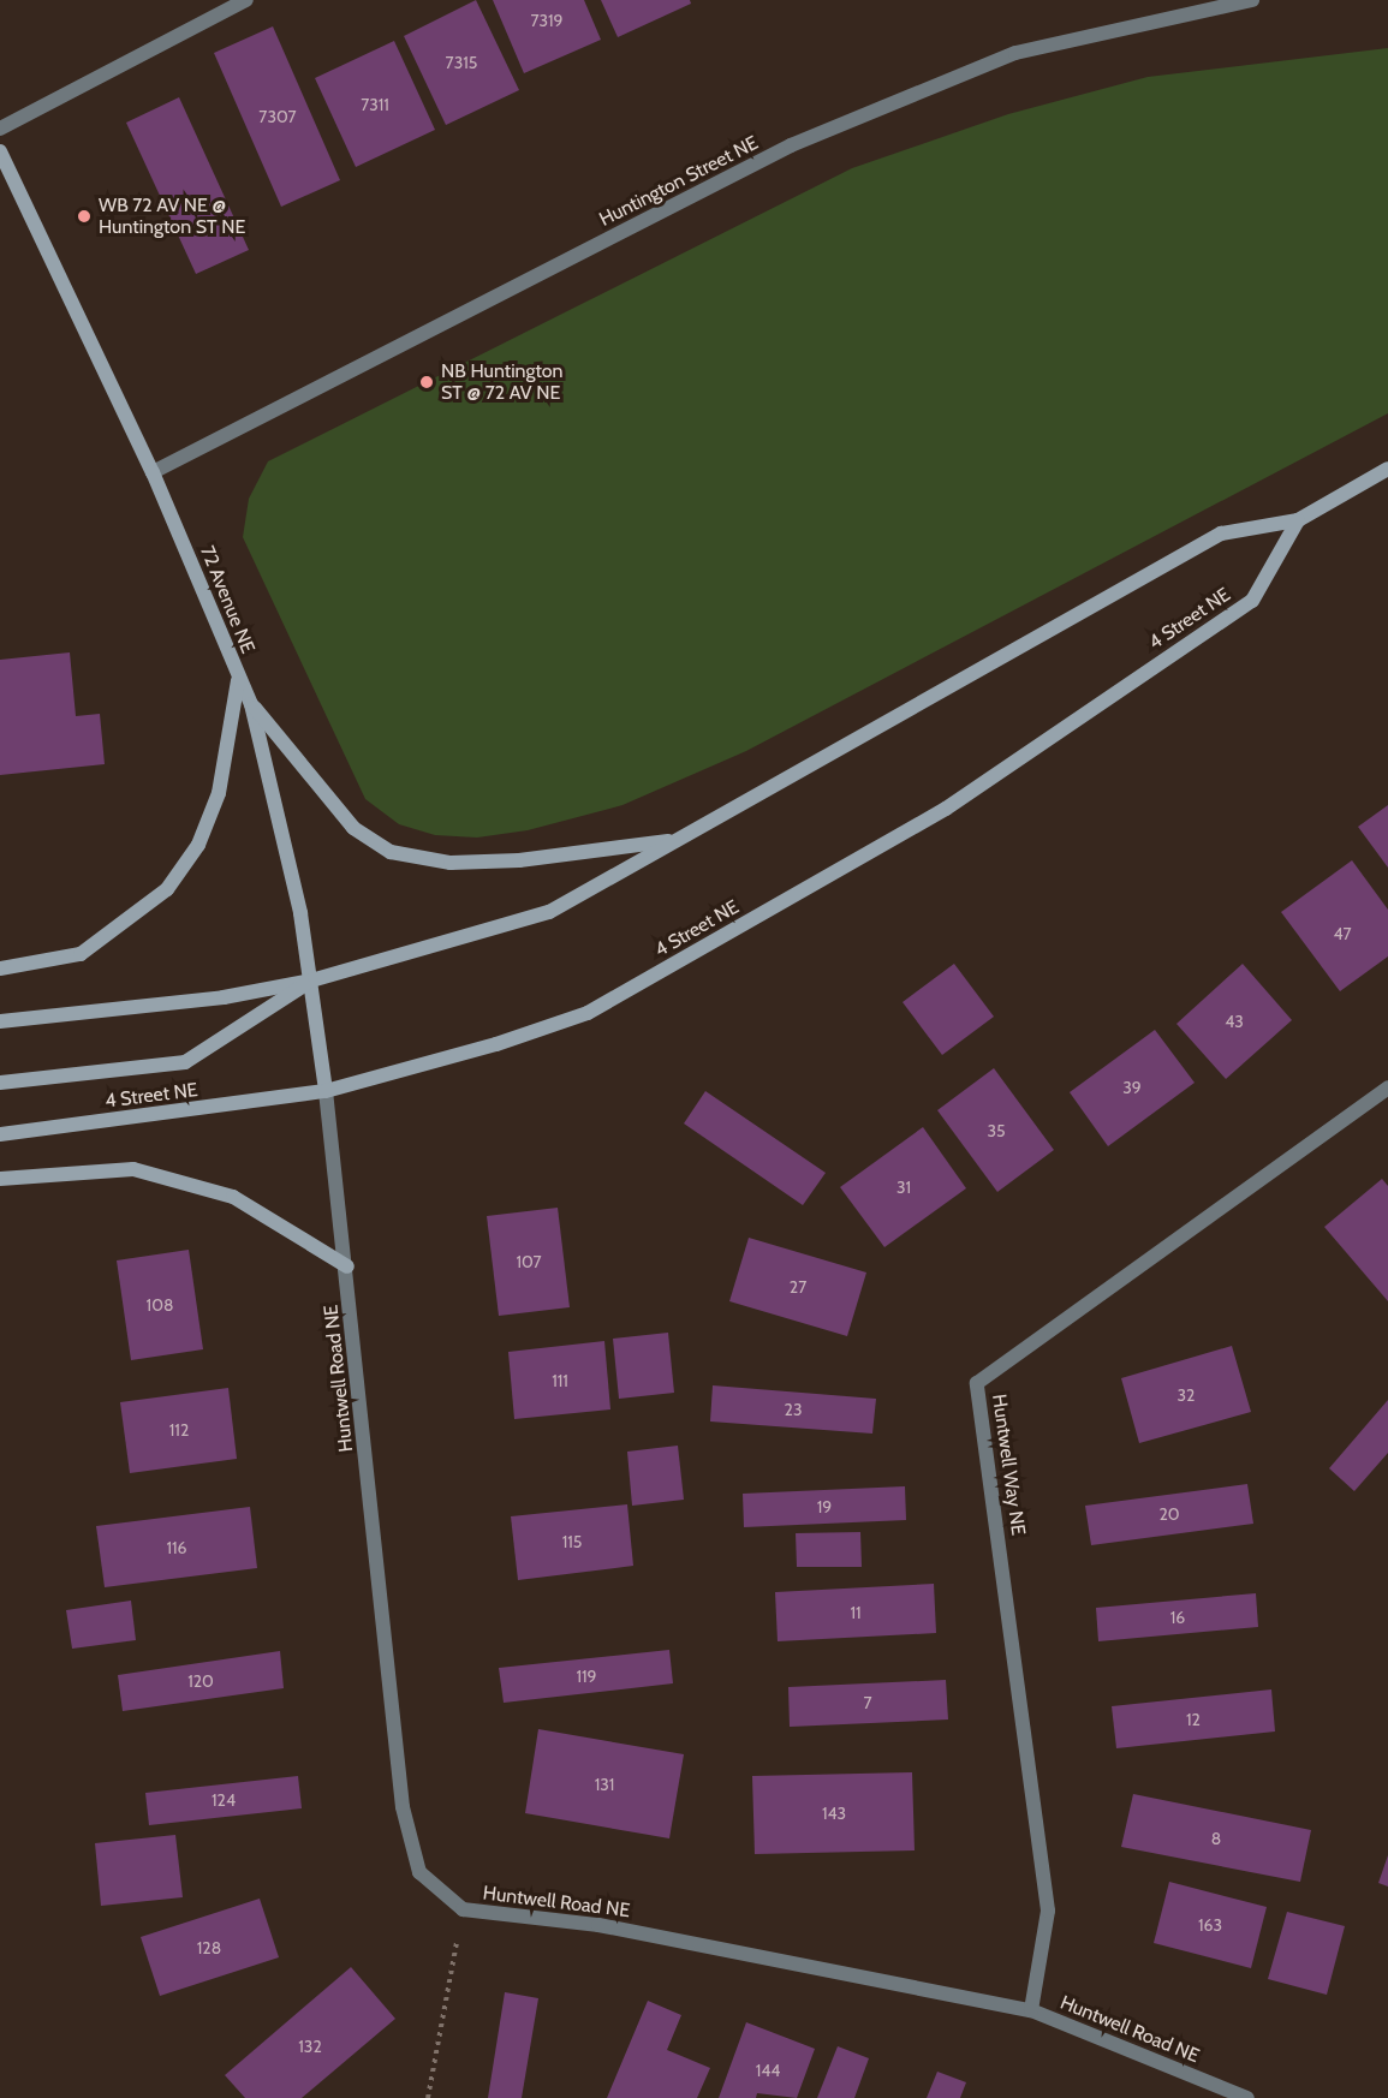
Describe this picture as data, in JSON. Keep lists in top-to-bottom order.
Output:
{
  "streets": {
    "main road": ["72 Avenue NE", "4 Street NE"],
    "street": ["Huntington Street NE", "Huntwell Road NE", "Huntwell Way NE"]
  },
  "crossings": [
    ["Huntington Street NE", "72 Avenue NE"],
    ["72 Avenue NE", "4 Street NE"],
    ["72 Avenue NE", "Huntwell Road NE"],
    ["4 Street NE", "Huntwell Road NE"],
    ["Huntwell Road NE", "Huntwell Way NE"]
  ],
  "places": ["WB 72 AV NE @ Huntington ST NE", "NB Huntington ST @ 72 AV NE"],
  "house_numbers": [
    "7319",
    "7315",
    "7311",
    "7307",
    "47",
    "43",
    "39",
    "35",
    "31",
    "107",
    "27",
    "108",
    "111",
    "32",
    "23",
    "112",
    "19",
    "20",
    "115",
    "116",
    "11",
    "16",
    "119",
    "120",
    "7",
    "12",
    "131",
    "124",
    "143",
    "8",
    "163",
    "128",
    "132",
    "144"
  ]
}
